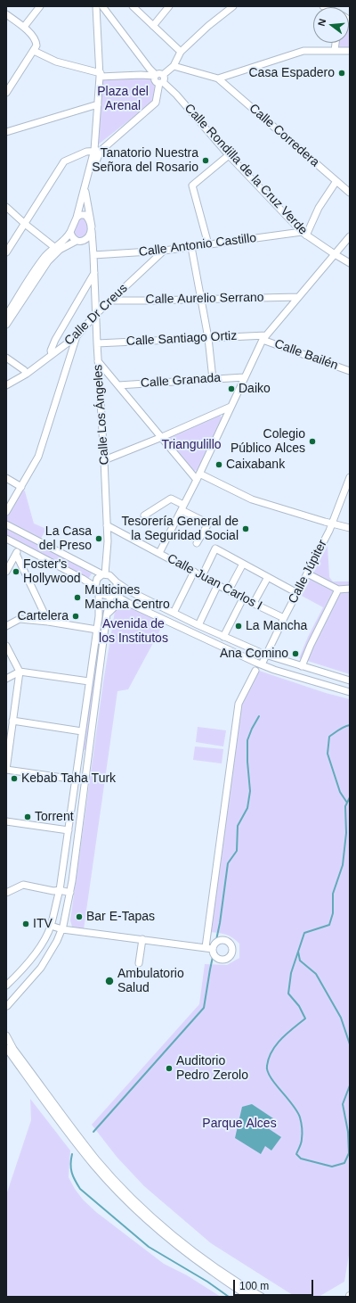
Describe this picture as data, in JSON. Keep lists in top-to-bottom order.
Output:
{
  "streets": {
    "street": [
      "Calle Corredera",
      "Calle Rondilla de la Cruz Verde",
      "Calle Antonio Castillo",
      "Calle Aurelio Serrano",
      "Calle Dr Creus",
      "Calle Santiago Ortiz",
      "Calle Bailén",
      "Calle Granada",
      "Calle Los Ángeles",
      "Calle Júpiter",
      "Calle Juan Carlos I"
    ]
  },
  "crossings": [
    ["Calle Rondilla de la Cruz Verde", "Calle Antonio Castillo"],
    ["Calle Antonio Castillo", "Calle Dr Creus"],
    ["Calle Antonio Castillo", "Calle Los Ángeles"],
    ["Calle Aurelio Serrano", "Calle Dr Creus"],
    ["Calle Dr Creus", "Calle Los Ángeles"],
    ["Calle Santiago Ortiz", "Calle Bailén"],
    ["Calle Santiago Ortiz", "Calle Los Ángeles"],
    ["Calle Los Ángeles", "Calle Juan Carlos I"],
    ["Calle Júpiter", "Calle Juan Carlos I"]
  ],
  "parks": [
    "Plaza del Arenal",
    "Triangulillo",
    "Avenida de los Institutos",
    "Parque Alces"
  ],
  "places": [
    "Casa Espadero",
    "Tanatorio Nuestra Señora del Rosario",
    "Daiko",
    "Colegio Público Alces",
    "Caixabank",
    "Tesorería General de la Seguridad Social",
    "La Casa del Preso",
    "Foster's Hollywood",
    "Multicines Mancha Centro",
    "Cartelera",
    "La Mancha",
    "Ana Comino",
    "Kebab Taha Turk",
    "Torrent",
    "Bar E-Tapas",
    "ITV",
    "Ambulatorio Salud",
    "Auditorio Pedro Zerolo"
  ],
  "scale_bar": "100 m",
  "north": "left"
}
